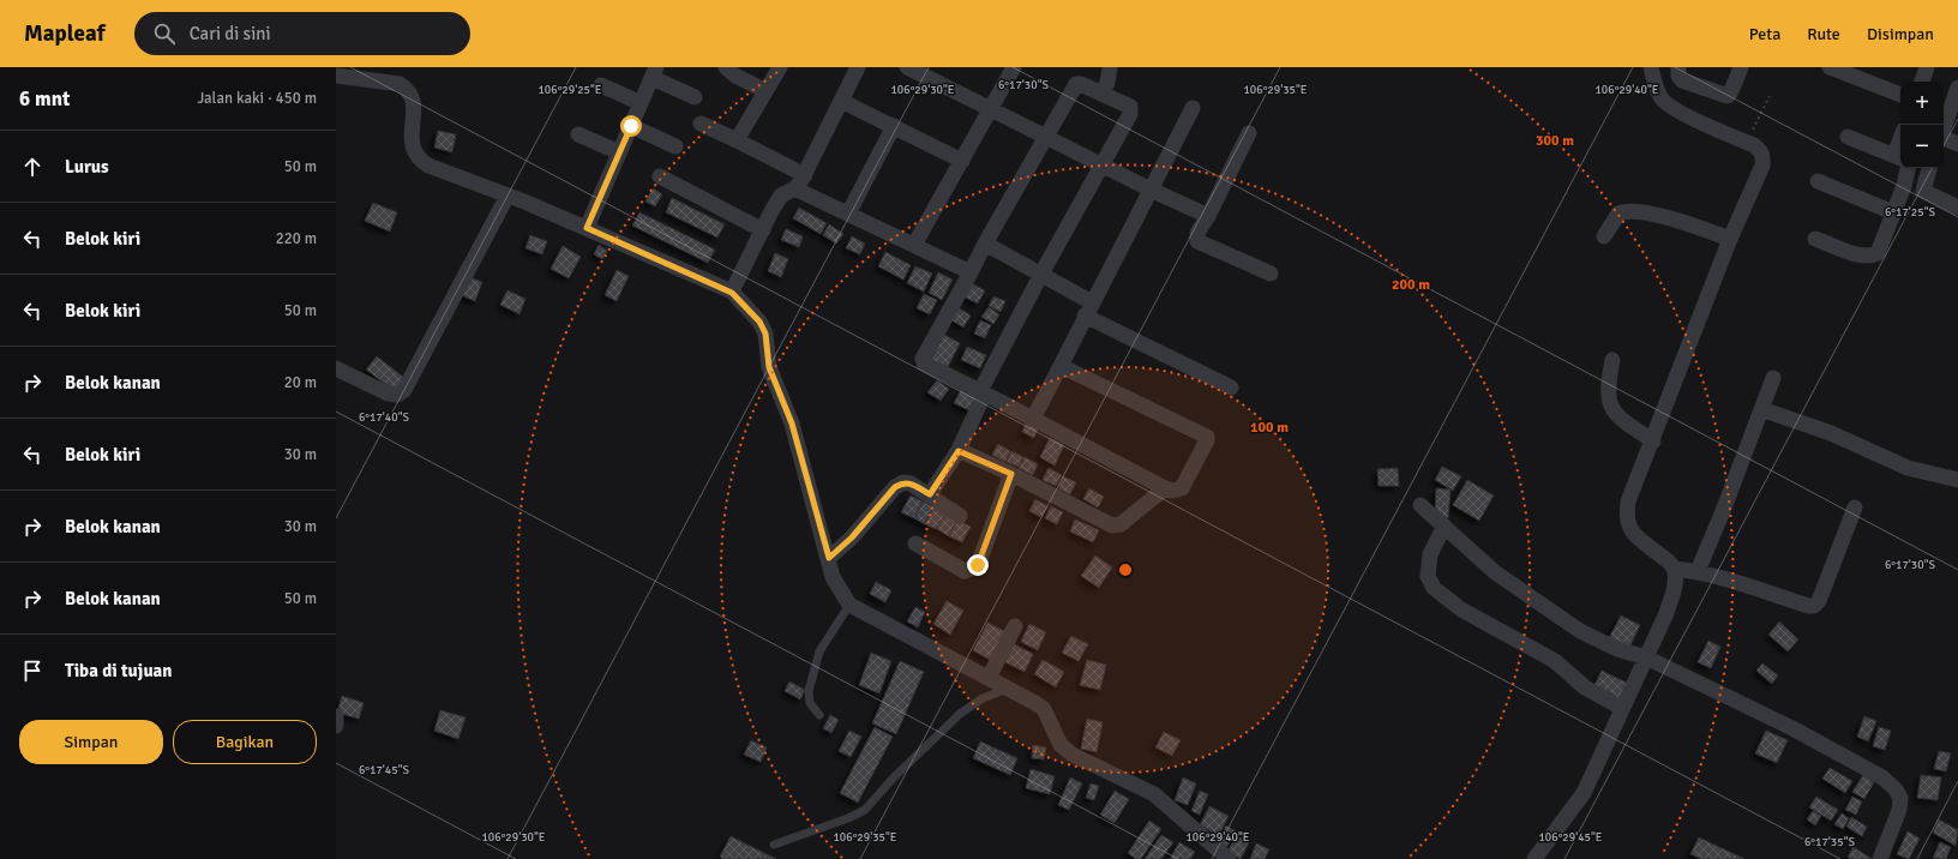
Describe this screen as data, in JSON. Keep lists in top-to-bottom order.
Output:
{
  "page": {
    "header": "Mapleaf",
    "search": "Cari di sini",
    "nav": ["Peta", "Rute", "Disimpan"],
    "heading": ["6 mnt", "Jalan kaki · 450 m"],
    "map_buttons": ["+", "−"],
    "list": [
      ["Lurus", "50 m"],
      ["Belok kiri", "220 m"],
      ["Belok kiri", "50 m"],
      ["Belok kanan", "20 m"],
      ["Belok kiri", "30 m"],
      ["Belok kanan", "30 m"],
      ["Belok kanan", "50 m"],
      "Tiba di tujuan"
    ],
    "buttons": ["Simpan", "Bagikan"]
  },
  "coordinates": [
    "6°17'30\"S",
    "106°29'25\"E",
    "106°29'30\"E",
    "106°29'35\"E",
    "106°29'40\"E",
    "6°17'25\"S",
    "6°17'40\"S",
    "6°17'45\"S",
    "106°29'45\"E",
    "6°17'35\"S"
  ],
  "rings": ["300 m", "200 m", "100 m"]
}
